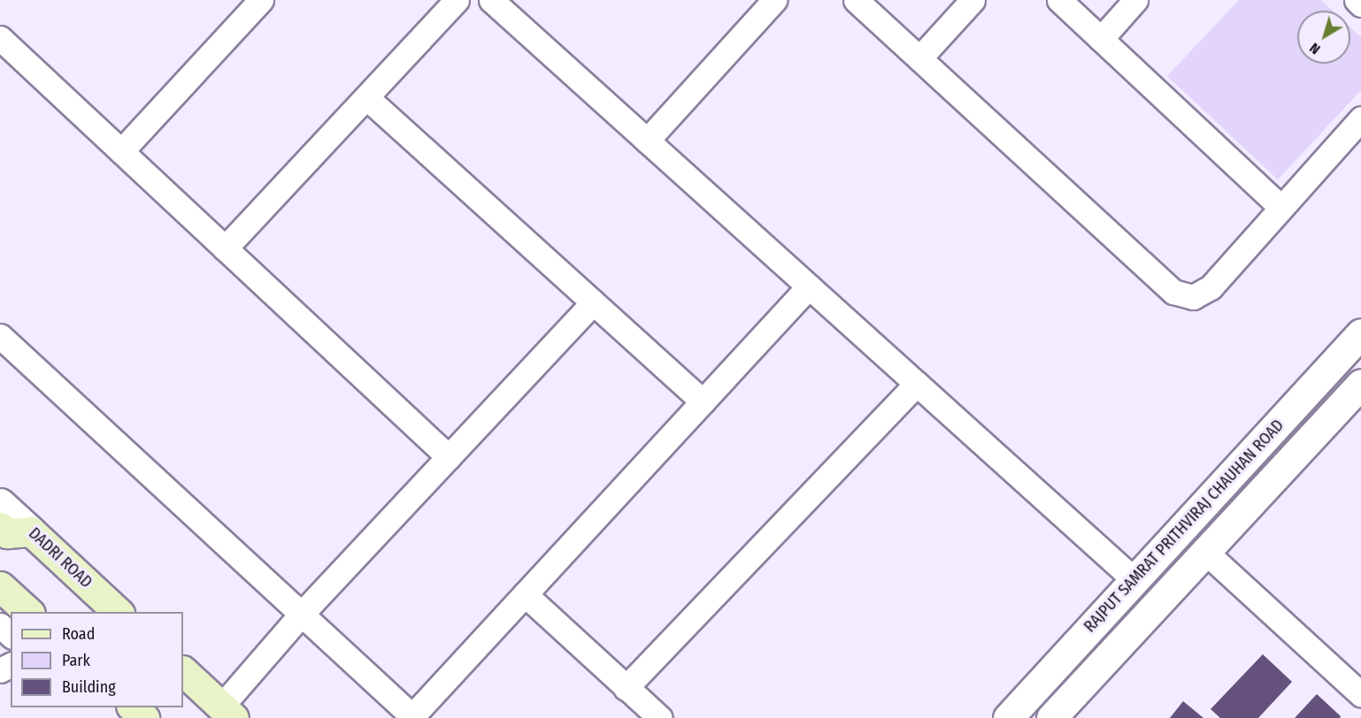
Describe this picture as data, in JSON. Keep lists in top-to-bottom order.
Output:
{
  "streets": {
    "main road": ["DADRI ROAD"],
    "street": ["RAJPUT SAMRAT PRITHVIRAJ CHAUHAN ROAD"]
  },
  "legend": ["Road", "Park", "Building"],
  "north": "bottom left"
}
